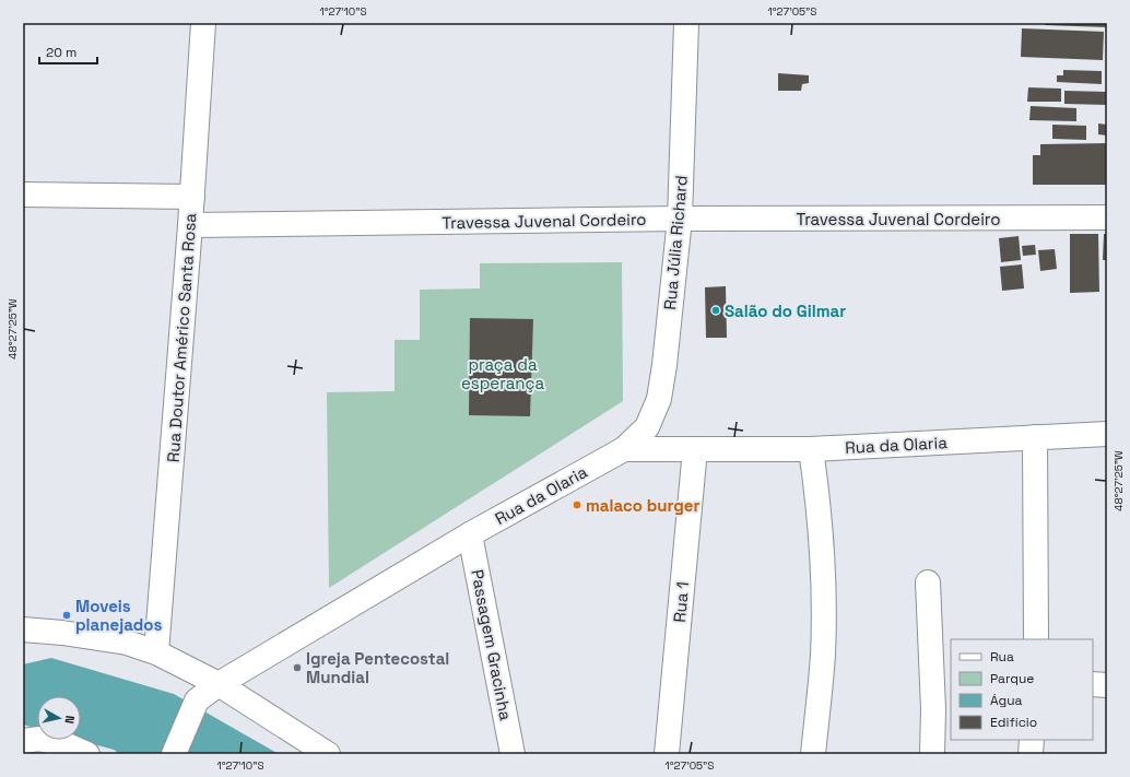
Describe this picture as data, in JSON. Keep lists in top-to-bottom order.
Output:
{
  "streets": {
    "street": [
      "Travessa Juvenal Cordeiro",
      "Rua Júlia Richard",
      "Rua Doutor Américo Santa Rosa",
      "Rua da Olaria",
      "Rua 1",
      "Passagem Gracinha"
    ]
  },
  "crossings": [
    ["Travessa Juvenal Cordeiro", "Rua Júlia Richard"],
    ["Travessa Juvenal Cordeiro", "Rua Doutor Américo Santa Rosa"],
    ["Rua Júlia Richard", "Rua da Olaria"],
    ["Rua da Olaria", "Rua 1"],
    ["Rua da Olaria", "Passagem Gracinha"]
  ],
  "parks": ["praça da esperança"],
  "places": [
    "Salão do Gilmar",
    "malaco burger",
    "Moveis planejados",
    "Igreja Pentecostal Mundial"
  ],
  "legend": [
    "Rua",
    "Parque",
    "Água",
    "Edifício"
  ],
  "scale_bar": "20 m",
  "north": "right",
  "coordinates": ["1°27'10\"S", "1°27'05\"S", "48°27'25\"W"]
}
